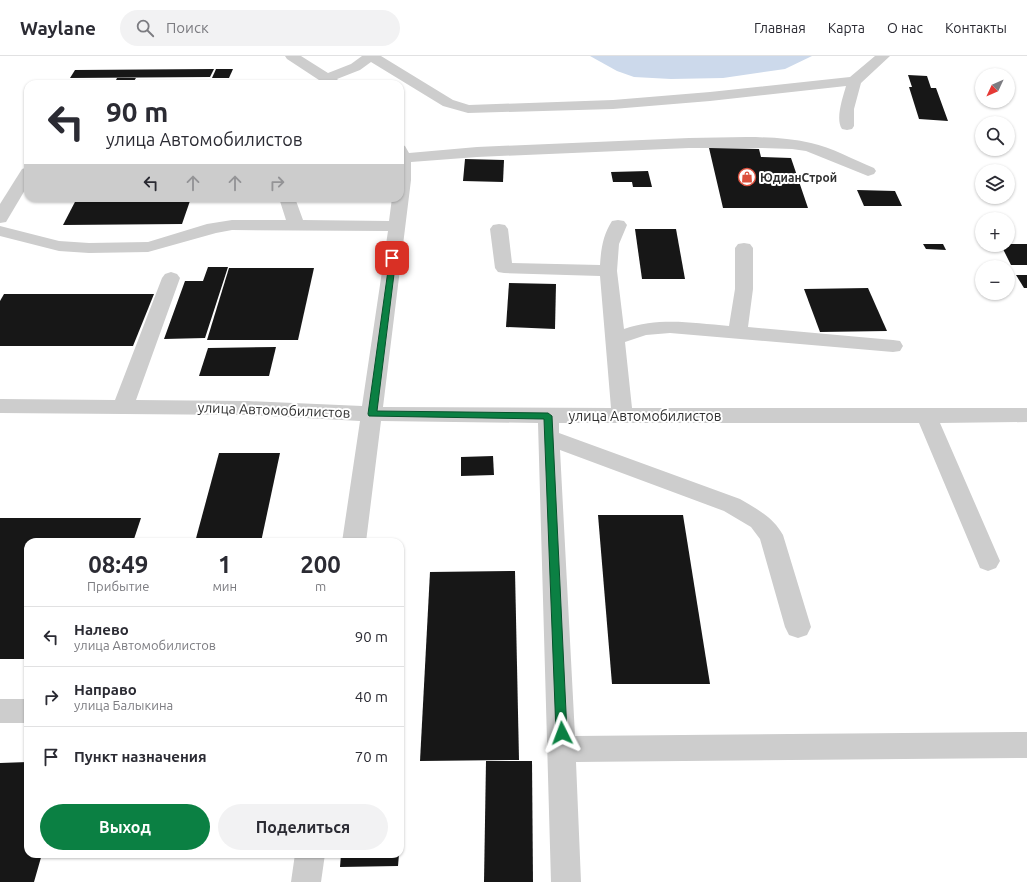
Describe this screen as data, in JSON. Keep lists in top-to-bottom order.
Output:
{
  "streets": {
    "street": ["улица Автомобилистов"]
  },
  "places": {
    "shop": ["ЮдианСтрой"]
  },
  "north": "bottom left",
  "page": {
    "header": "Waylane",
    "search": "Поиск",
    "nav": [
      "Главная",
      "Карта",
      "О нас",
      "Контакты"
    ],
    "map_buttons": ["+", "−"],
    "turn": ["90 m", "улица Автомобилистов"],
    "eta": [
      "08:49",
      "Прибытие",
      "1",
      "мин",
      "200",
      "m"
    ],
    "list": [
      {
        "name": "Налево",
        "note": "улица Автомобилистов",
        "value": "90 m"
      },
      {
        "name": "Направо",
        "note": "улица Балыкина",
        "value": "40 m"
      },
      {
        "name": "Пункт назначения",
        "value": "70 m"
      }
    ],
    "buttons": ["Выход", "Поделиться"]
  }
}
